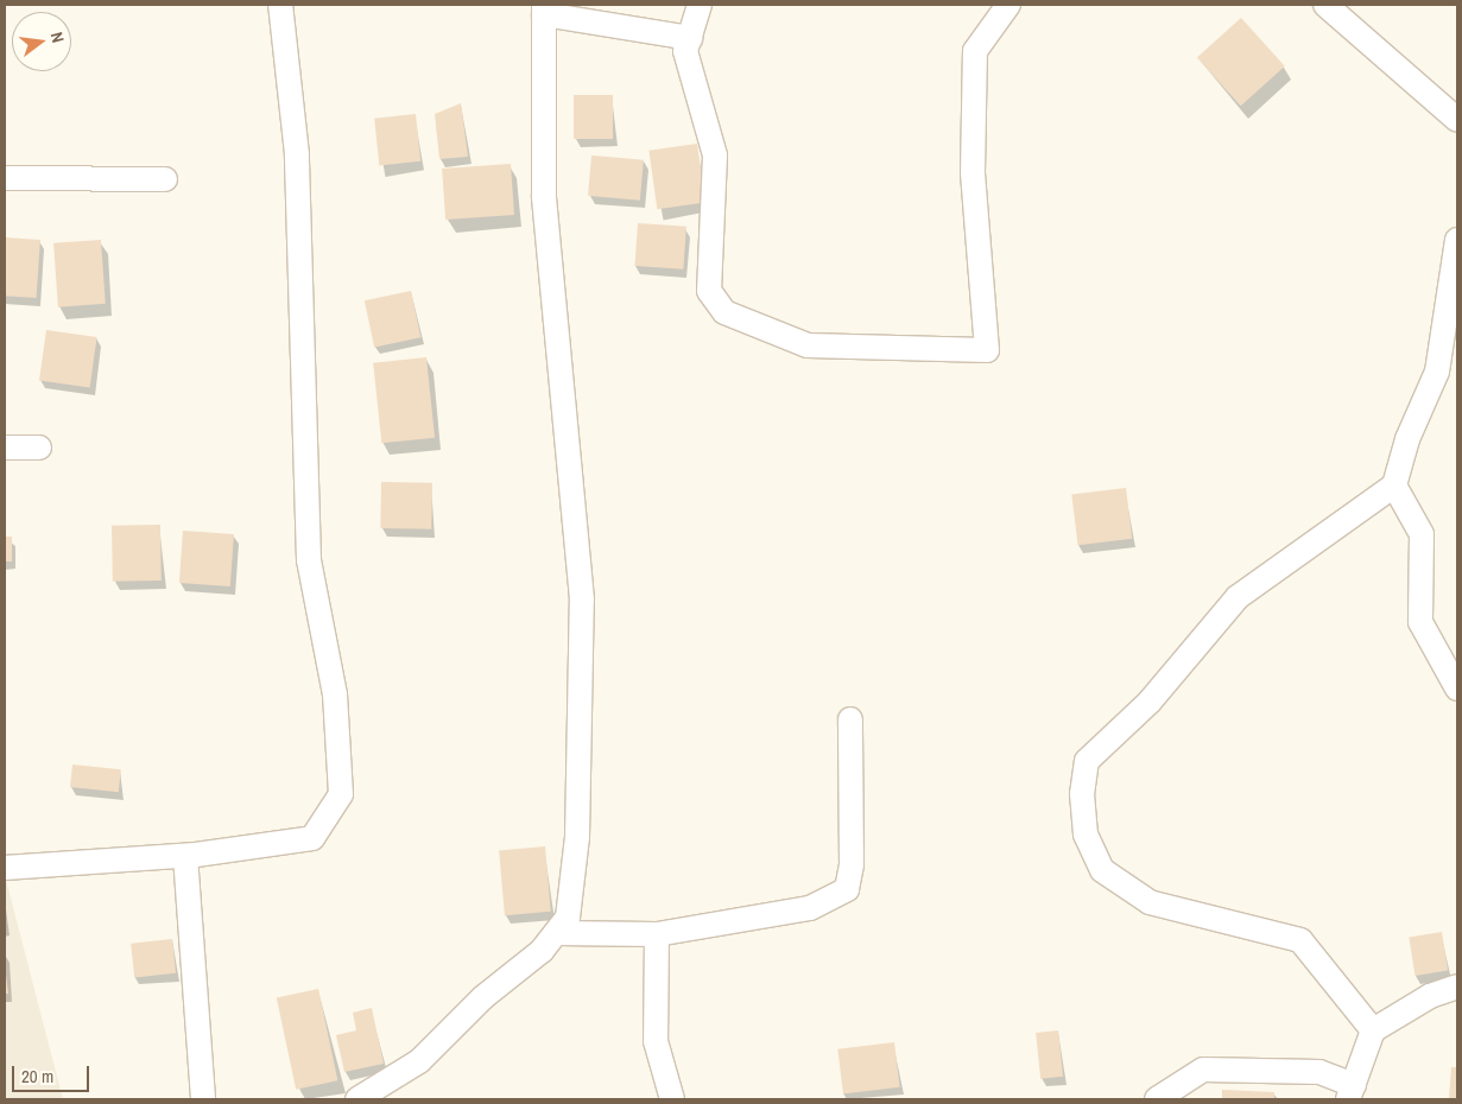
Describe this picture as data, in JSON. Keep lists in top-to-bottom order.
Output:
{
  "scale_bar": "20 m",
  "north": "right"
}
